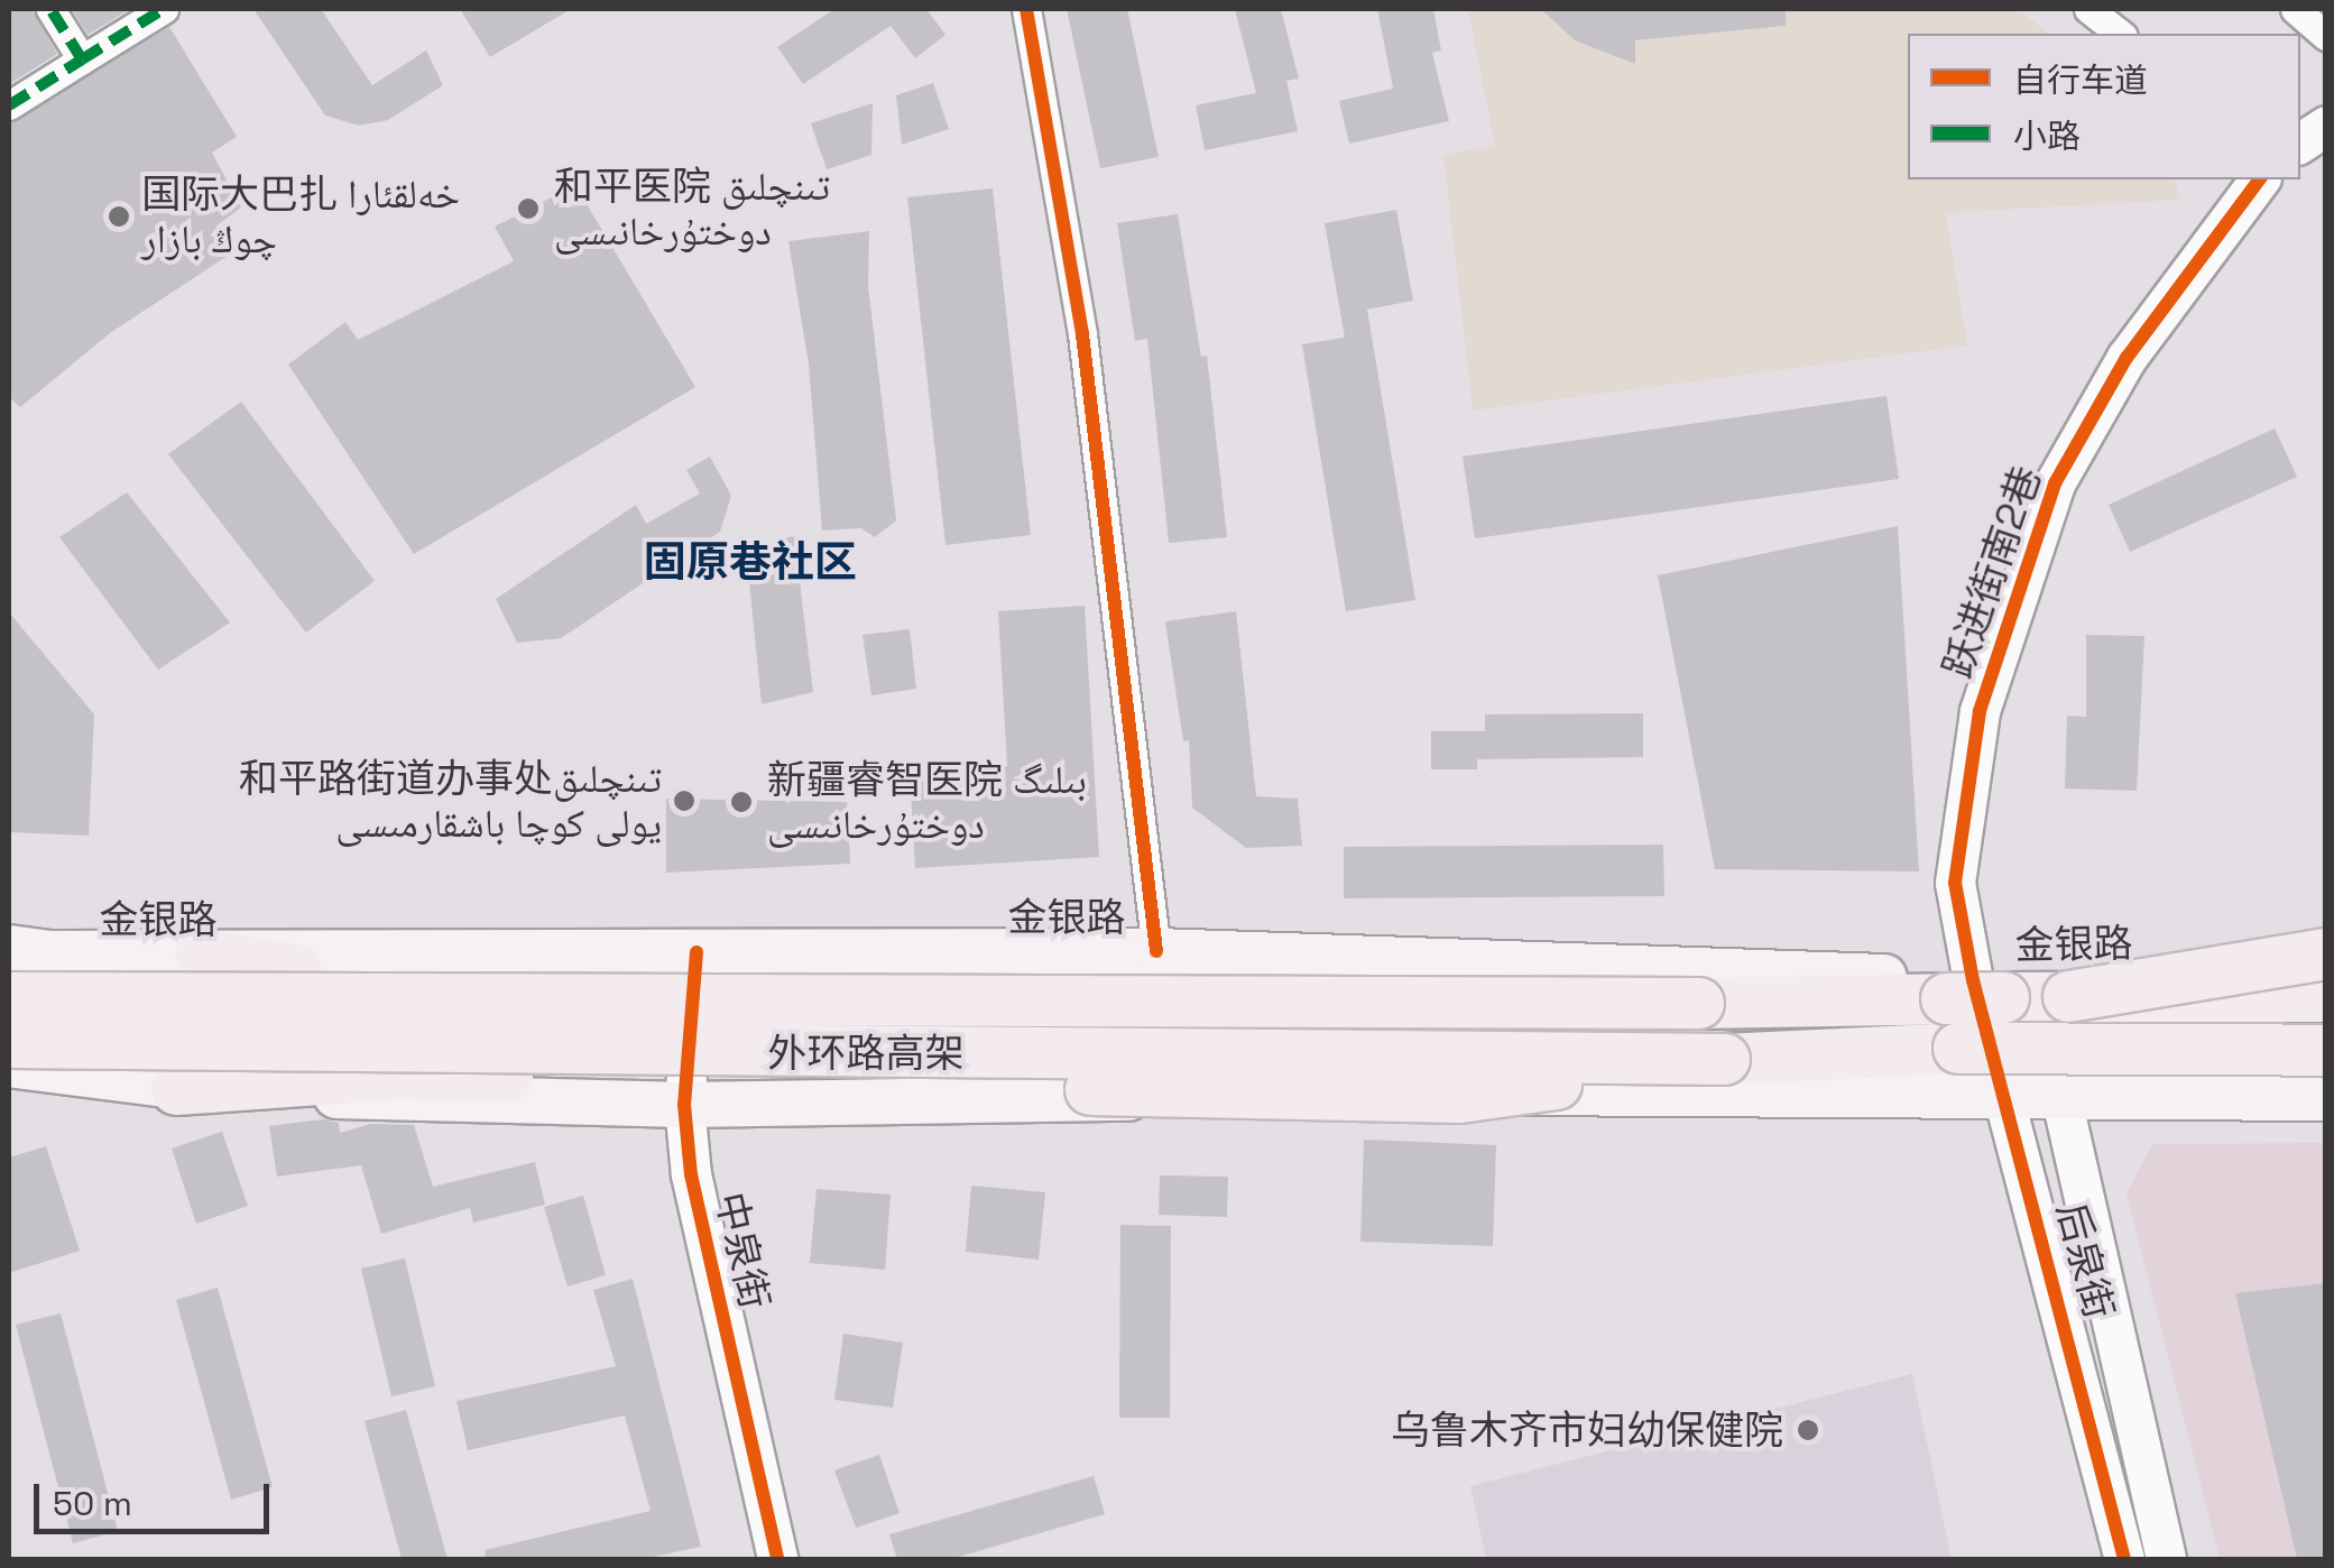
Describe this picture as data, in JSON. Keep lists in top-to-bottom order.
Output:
{
  "streets": {
    "highway": ["外环路高架"],
    "main road": ["金银路"],
    "street": ["跃进街南2巷", "中泉街", "后泉街"]
  },
  "crossings": [
    ["跃进街南2巷", "金银路"],
    ["跃进街南2巷", "后泉街"],
    ["金银路", "中泉街"],
    ["金银路", "后泉街"]
  ],
  "districts": ["固原巷社区"],
  "places": [
    "和平医院 تىنچلىق دوختۇرخانىسى",
    "国际大巴扎 خەلقئارا چوڭ بازار",
    "和平路街道办事处تىنچلىق يولى كوچا باشقارمىسى",
    "新疆睿智医院 بىلىگ دوختۇرخانىسى",
    "乌鲁木齐市妇幼保健院"
  ],
  "legend": ["自行车道", "小路"],
  "scale_bar": "50 m"
}
